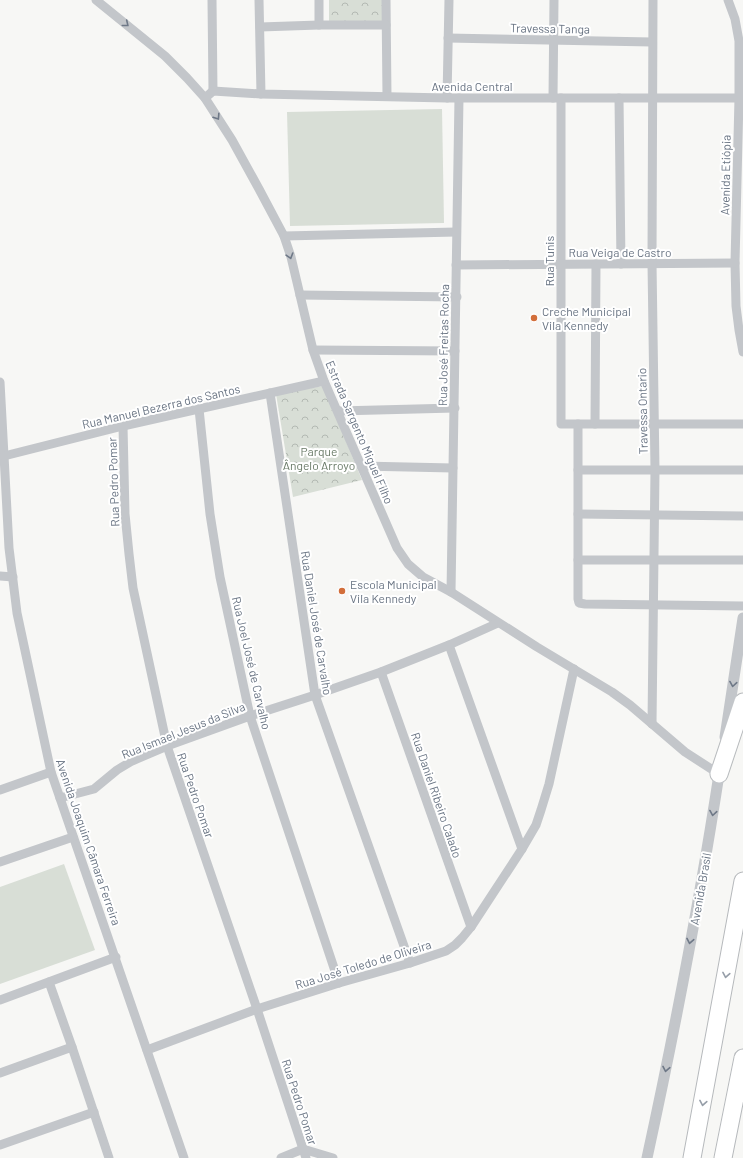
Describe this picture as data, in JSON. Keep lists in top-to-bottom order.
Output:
{
  "streets": {
    "street": [
      "Travessa Tanga",
      "Avenida Central",
      "Avenida Etiópia",
      "Rua Veiga de Castro",
      "Rua Tunis",
      "Rua José Freitas Rocha",
      "Rua Manuel Bezerra dos Santos",
      "Travessa Ontario",
      "Estrada Sargento Miguel Filho",
      "Rua Pedro Pomar",
      "Rua Daniel José de Carvalho",
      "Rua Joel José de Carvalho",
      "Rua Ismael Jesus da Silva",
      "Rua Daniel Ribeiro Calado",
      "Avenida Joaquim Câmara Ferreira",
      "Avenida Brasil",
      "Rua José Toledo de Oliveira"
    ]
  },
  "crossings": [
    ["Travessa Tanga", "Rua Tunis"],
    ["Travessa Tanga", "Travessa Ontario"],
    ["Avenida Central", "Avenida Etiópia"],
    ["Avenida Central", "Rua Tunis"],
    ["Avenida Central", "Rua José Freitas Rocha"],
    ["Avenida Central", "Travessa Ontario"],
    ["Avenida Etiópia", "Rua Veiga de Castro"],
    ["Rua Veiga de Castro", "Rua Tunis"],
    ["Rua Veiga de Castro", "Rua José Freitas Rocha"],
    ["Rua Veiga de Castro", "Travessa Ontario"],
    ["Rua José Freitas Rocha", "Estrada Sargento Miguel Filho"],
    ["Rua Manuel Bezerra dos Santos", "Estrada Sargento Miguel Filho"],
    ["Rua Manuel Bezerra dos Santos", "Rua Pedro Pomar"],
    ["Rua Manuel Bezerra dos Santos", "Rua Daniel José de Carvalho"],
    ["Rua Manuel Bezerra dos Santos", "Rua Joel José de Carvalho"],
    ["Rua Manuel Bezerra dos Santos", "Avenida Joaquim Câmara Ferreira"],
    ["Travessa Ontario", "Estrada Sargento Miguel Filho"],
    ["Estrada Sargento Miguel Filho", "Rua Ismael Jesus da Silva"],
    ["Estrada Sargento Miguel Filho", "Avenida Brasil"],
    ["Estrada Sargento Miguel Filho", "Rua José Toledo de Oliveira"],
    ["Rua Pedro Pomar", "Rua Ismael Jesus da Silva"],
    ["Rua Pedro Pomar", "Rua José Toledo de Oliveira"],
    ["Rua Daniel José de Carvalho", "Rua Ismael Jesus da Silva"],
    ["Rua Daniel José de Carvalho", "Rua José Toledo de Oliveira"],
    ["Rua Joel José de Carvalho", "Rua Ismael Jesus da Silva"],
    ["Rua Joel José de Carvalho", "Rua José Toledo de Oliveira"],
    ["Rua Ismael Jesus da Silva", "Rua Daniel Ribeiro Calado"],
    ["Rua Ismael Jesus da Silva", "Avenida Joaquim Câmara Ferreira"],
    ["Rua Daniel Ribeiro Calado", "Rua José Toledo de Oliveira"],
    ["Avenida Joaquim Câmara Ferreira", "Rua José Toledo de Oliveira"]
  ],
  "one_way": ["Avenida Brasil"],
  "parks": ["Parque Ângelo Arroyo"],
  "places": ["Creche Municipal Vila Kennedy", "Escola Municipal Vila Kennedy"]
}
